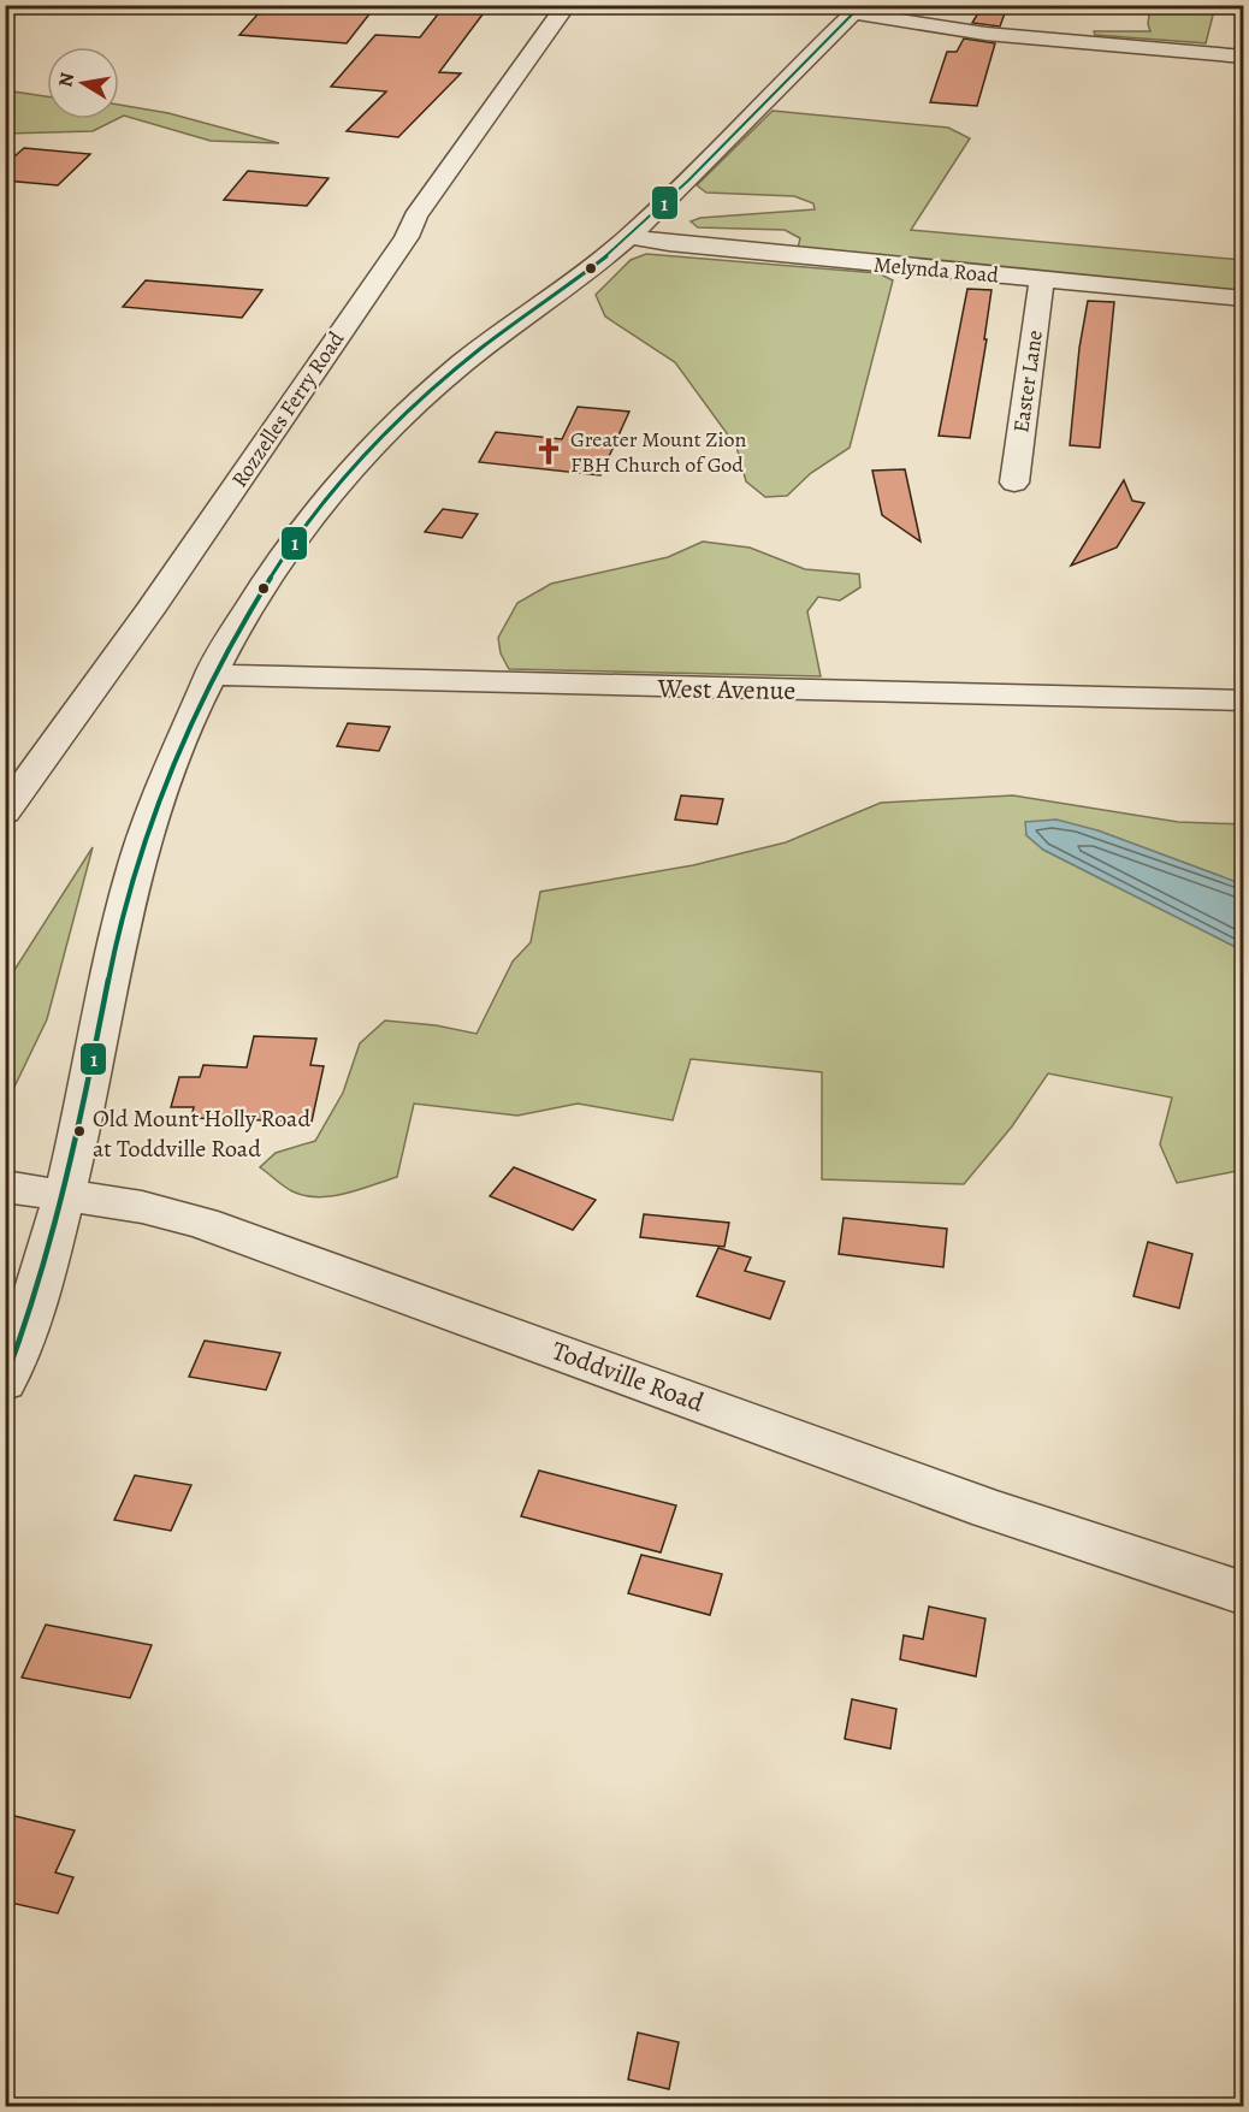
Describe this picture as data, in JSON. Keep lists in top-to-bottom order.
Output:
{
  "streets": {
    "street": [
      "Melynda Road",
      "Easter Lane",
      "Rozzelles Ferry Road",
      "West Avenue",
      "Toddville Road"
    ]
  },
  "crossings": [
    ["Melynda Road", "Easter Lane"]
  ],
  "places": {
    "church": ["Greater Mount Zion FBH Church of God"],
    "other": ["Old Mount Holly Road at Toddville Road"]
  },
  "lines": ["transit line 1"],
  "north": "left"
}
